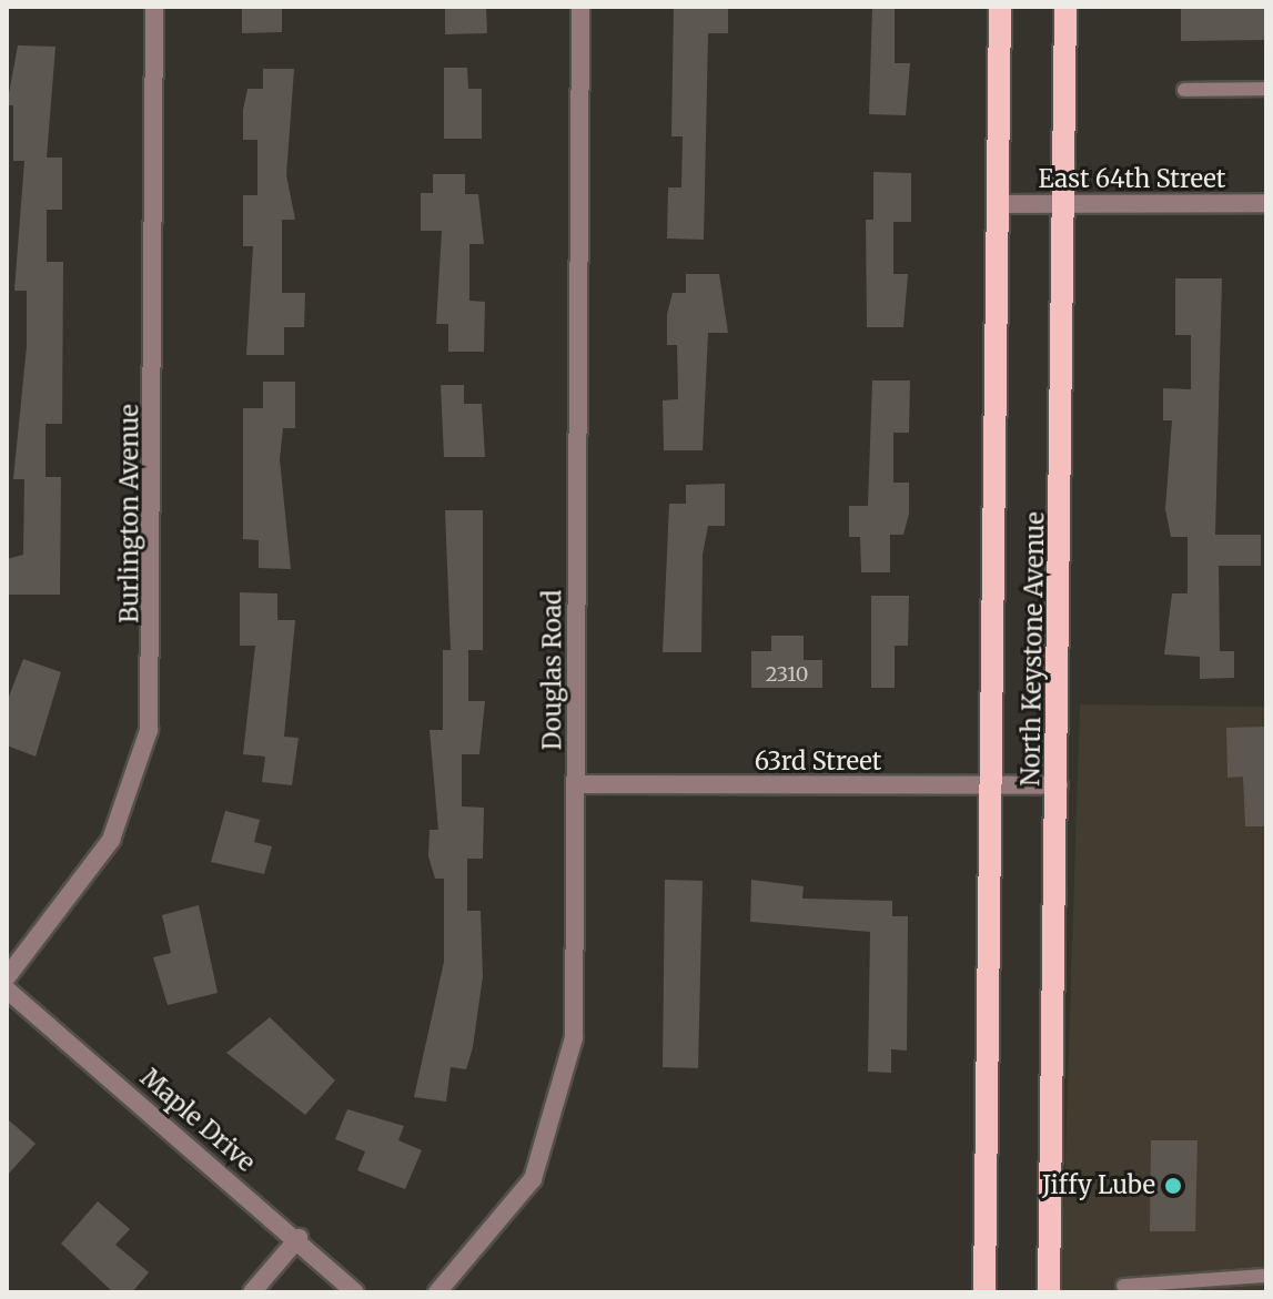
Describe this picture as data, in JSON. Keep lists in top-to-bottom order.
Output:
{
  "streets": {
    "main road": ["North Keystone Avenue"],
    "street": [
      "East 64th Street",
      "Burlington Avenue",
      "Douglas Road",
      "63rd Street",
      "Maple Drive"
    ]
  },
  "crossings": [
    ["East 64th Street", "North Keystone Avenue"],
    ["North Keystone Avenue", "63rd Street"],
    ["Douglas Road", "63rd Street"]
  ],
  "places": ["Jiffy Lube"],
  "house_numbers": ["2310"]
}
